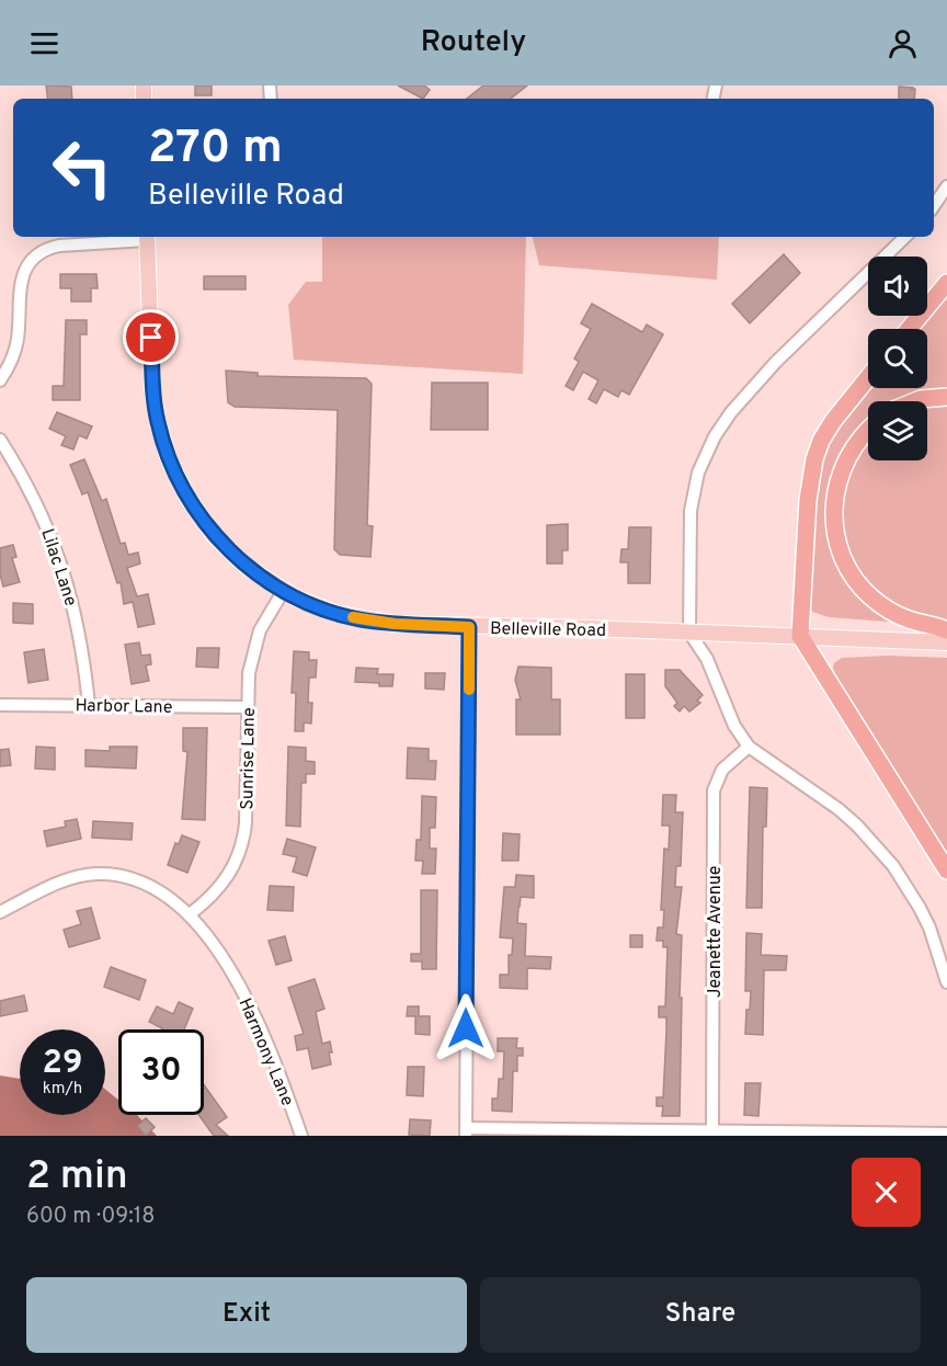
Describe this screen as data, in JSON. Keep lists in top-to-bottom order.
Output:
{
  "streets": {
    "main road": ["Belleville Road"],
    "street": [
      "Lilac Lane",
      "Harbor Lane",
      "Sunrise Lane",
      "Jeanette Avenue",
      "Harmony Lane"
    ]
  },
  "crossings": [
    ["Lilac Lane", "Harbor Lane"],
    ["Belleville Road", "Sunrise Lane"],
    ["Harbor Lane", "Sunrise Lane"],
    ["Sunrise Lane", "Harmony Lane"]
  ],
  "page": {
    "header": "Routely",
    "turn": ["270 m", "Belleville Road"],
    "speed": "29 km/h",
    "limit": "30",
    "heading": ["2 min", "600 m · 09:18"],
    "buttons": ["Exit", "Share"]
  }
}
